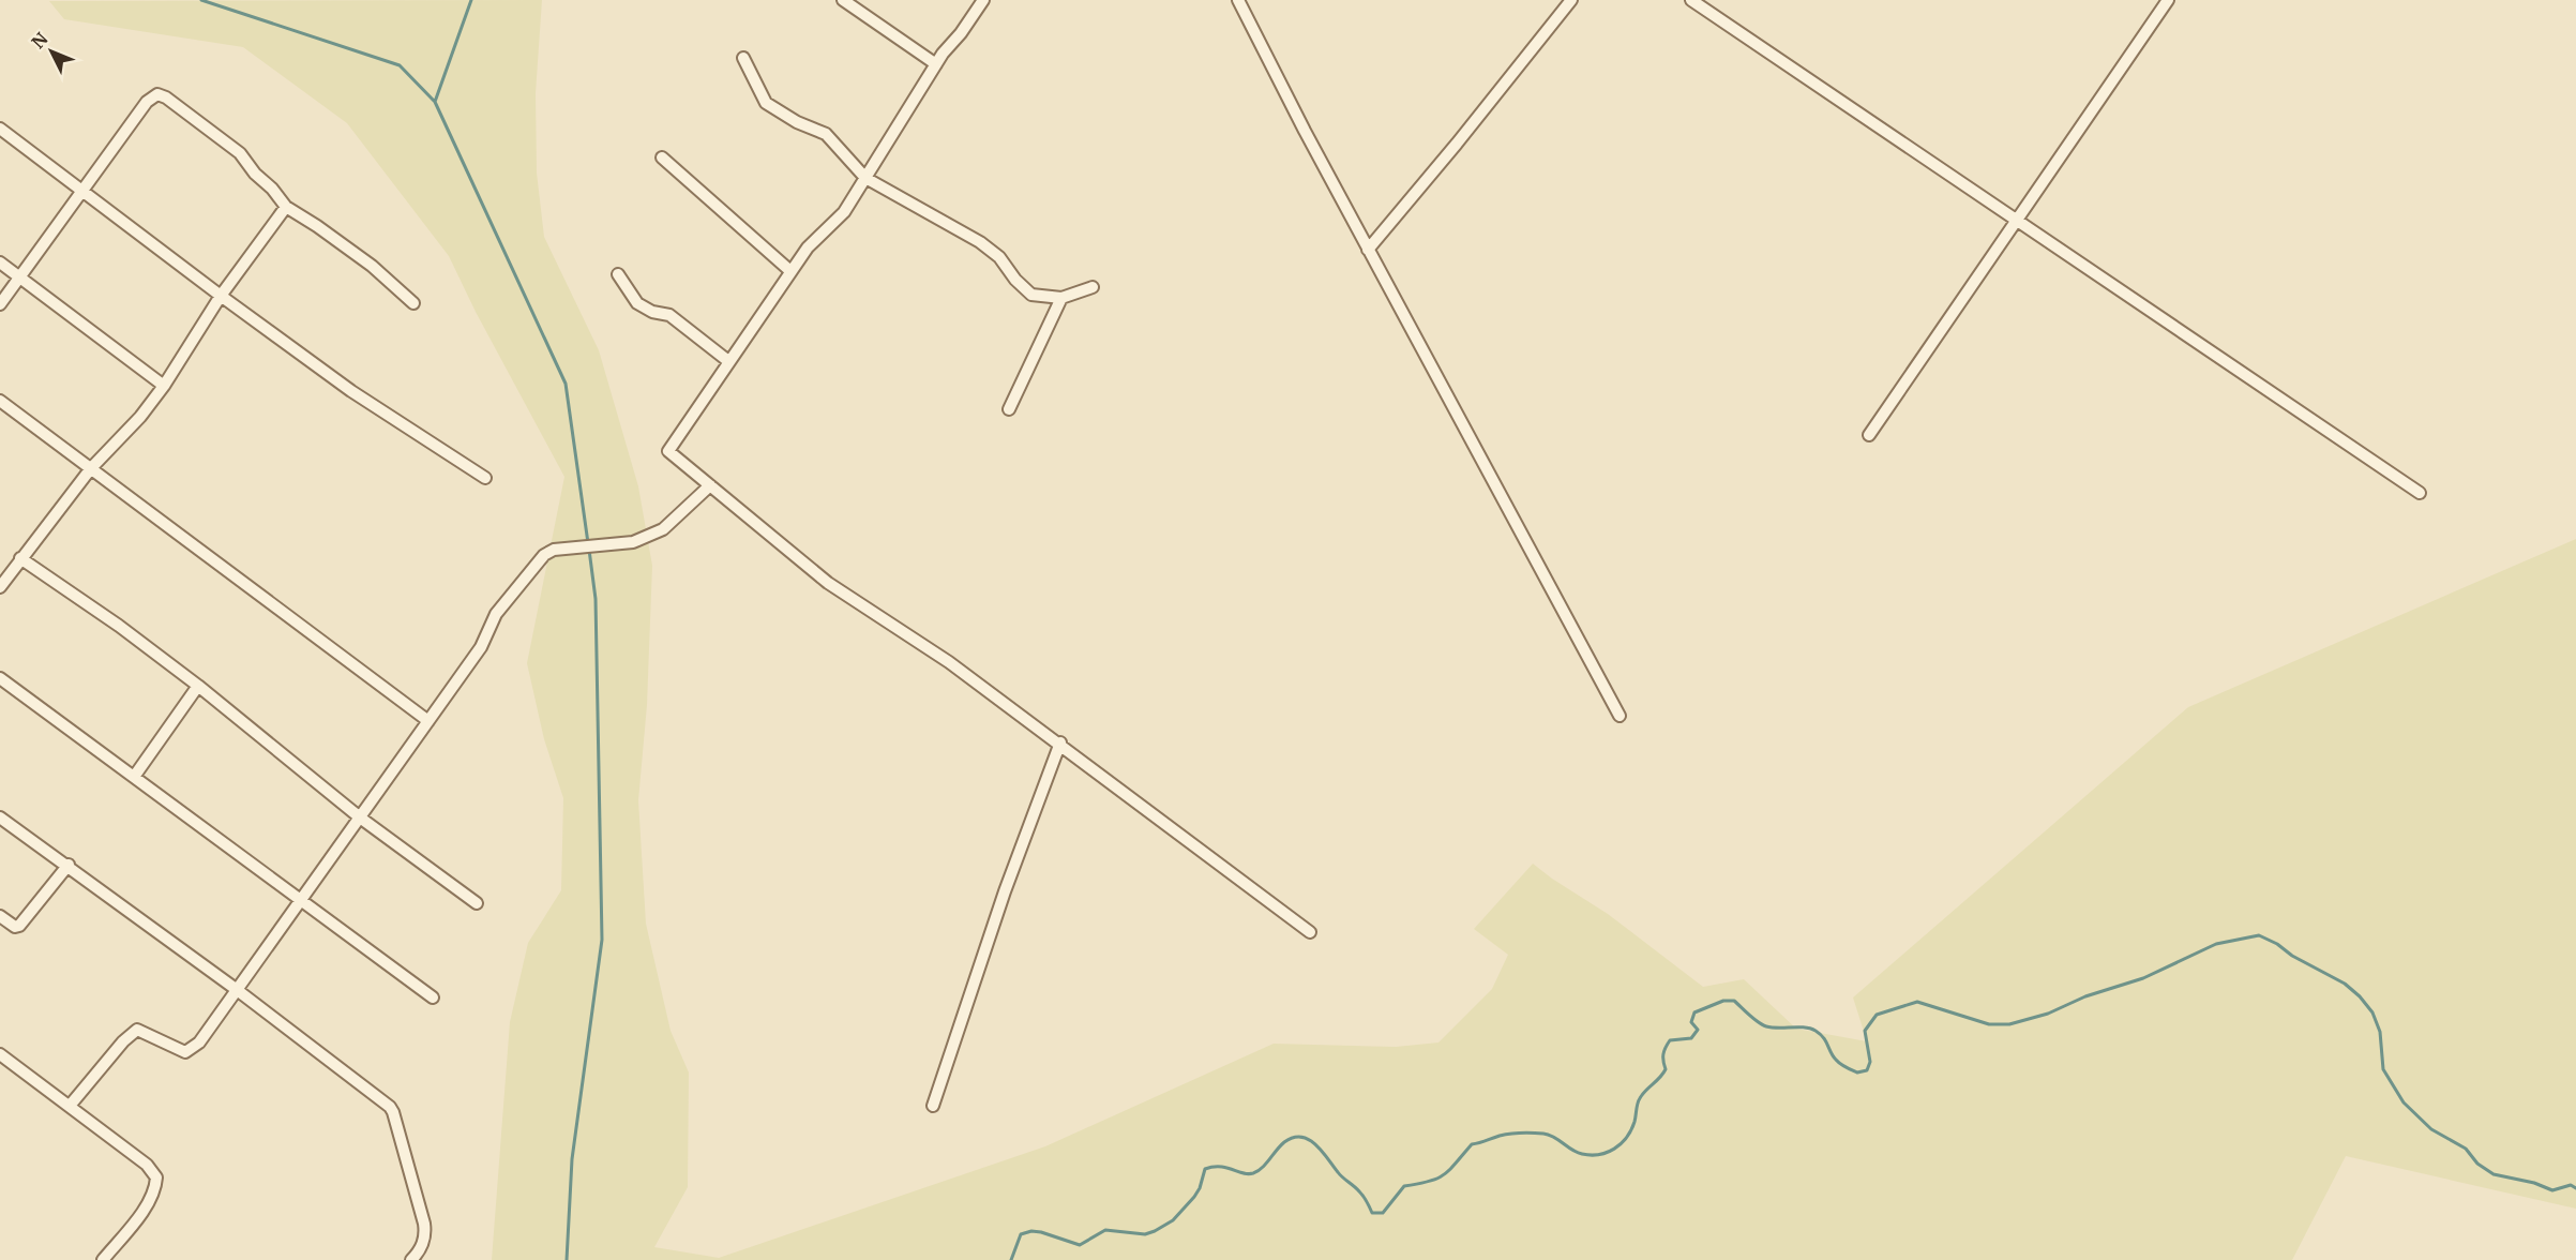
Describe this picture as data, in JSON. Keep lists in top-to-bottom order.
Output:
{
  "north": "top left"
}
